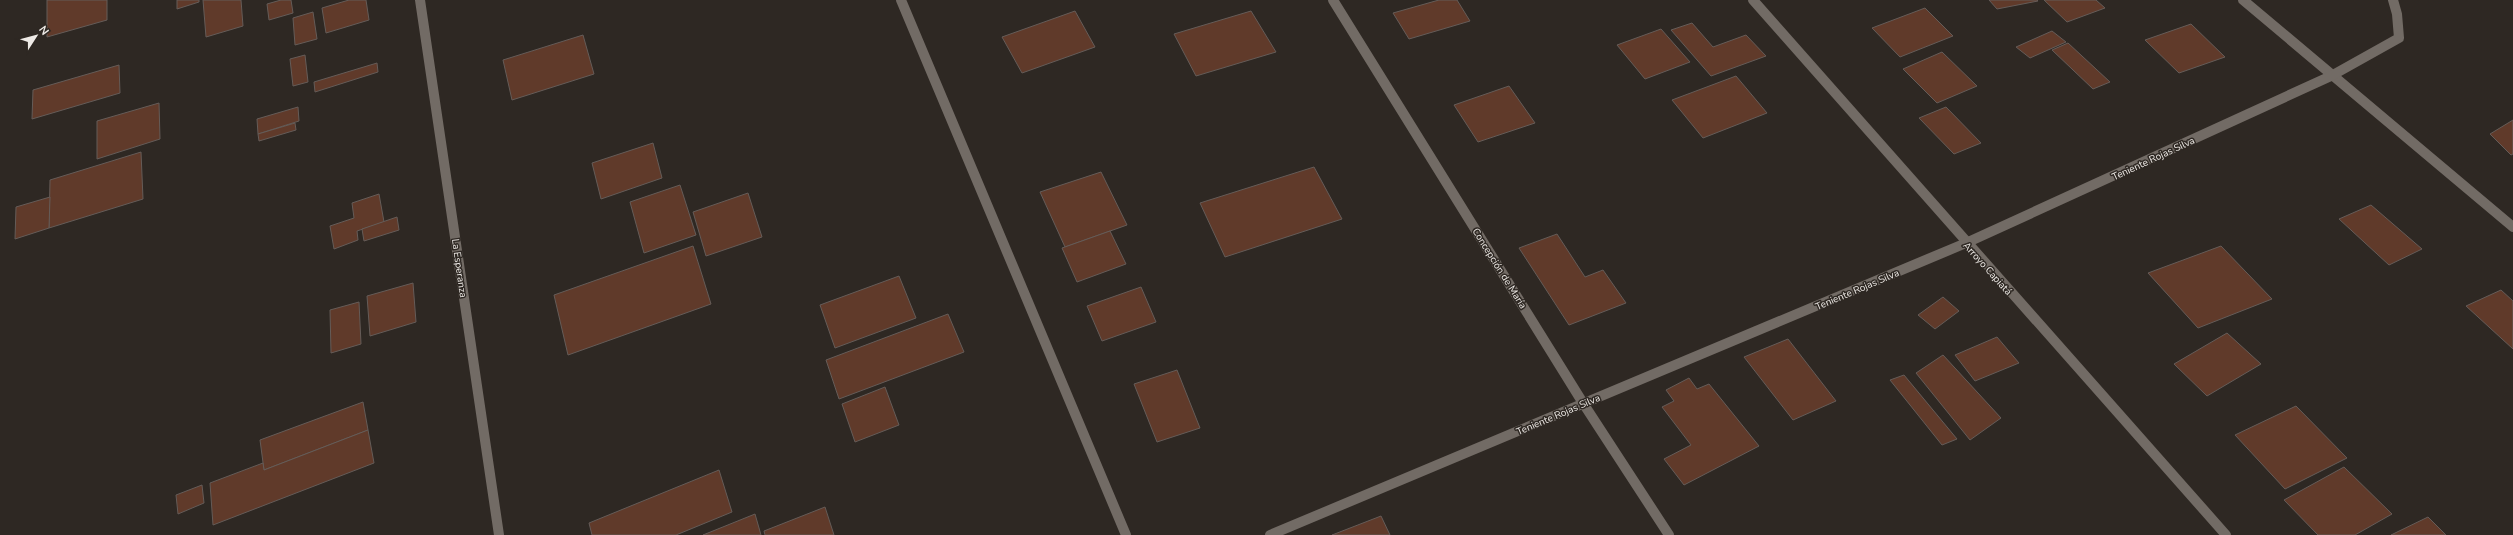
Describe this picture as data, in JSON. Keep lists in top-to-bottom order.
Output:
{
  "streets": {
    "street": [
      "Teniente Rojas Silva",
      "La Esperanza",
      "Concepción de María",
      "Arroyo Capiatá"
    ]
  },
  "crossings": [
    ["Teniente Rojas Silva", "Concepción de María"],
    ["Teniente Rojas Silva", "Arroyo Capiatá"]
  ],
  "north": "top right"
}
